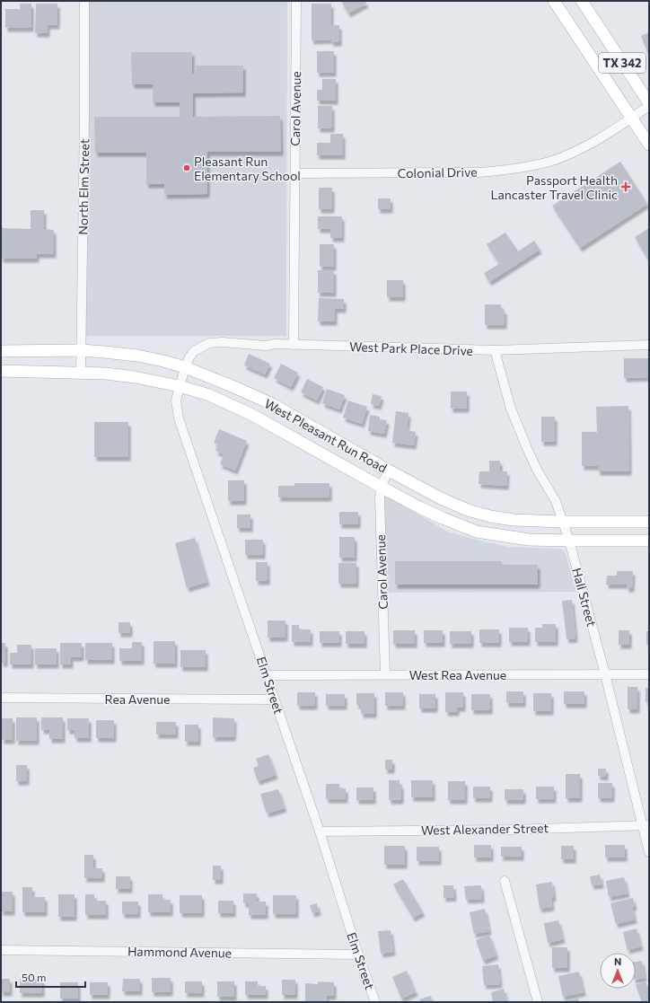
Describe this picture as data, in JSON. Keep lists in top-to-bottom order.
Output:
{
  "streets": {
    "main road": ["TX 342", "West Pleasant Run Road"],
    "street": [
      "Carol Avenue",
      "Colonial Drive",
      "North Elm Street",
      "West Park Place Drive",
      "Hall Street",
      "West Rea Avenue",
      "Elm Street",
      "Rea Avenue",
      "West Alexander Street",
      "Hammond Avenue"
    ]
  },
  "crossings": [
    ["TX 342", "Colonial Drive"],
    ["Carol Avenue", "Colonial Drive"],
    ["Carol Avenue", "West Park Place Drive"],
    ["Carol Avenue", "West Pleasant Run Road"],
    ["Carol Avenue", "West Rea Avenue"],
    ["North Elm Street", "West Pleasant Run Road"],
    ["West Park Place Drive", "West Pleasant Run Road"],
    ["West Park Place Drive", "Hall Street"],
    ["West Park Place Drive", "Elm Street"],
    ["West Pleasant Run Road", "Hall Street"],
    ["West Pleasant Run Road", "Elm Street"],
    ["Hall Street", "West Rea Avenue"],
    ["Hall Street", "West Alexander Street"],
    ["West Rea Avenue", "Elm Street"],
    ["Elm Street", "Rea Avenue"],
    ["Elm Street", "West Alexander Street"],
    ["Elm Street", "Hammond Avenue"]
  ],
  "places": {
    "other": ["Pleasant Run Elementary School"],
    "health": ["Passport Health Lancaster Travel Clinic"]
  },
  "scale_bar": "50 m",
  "north": "top"
}
